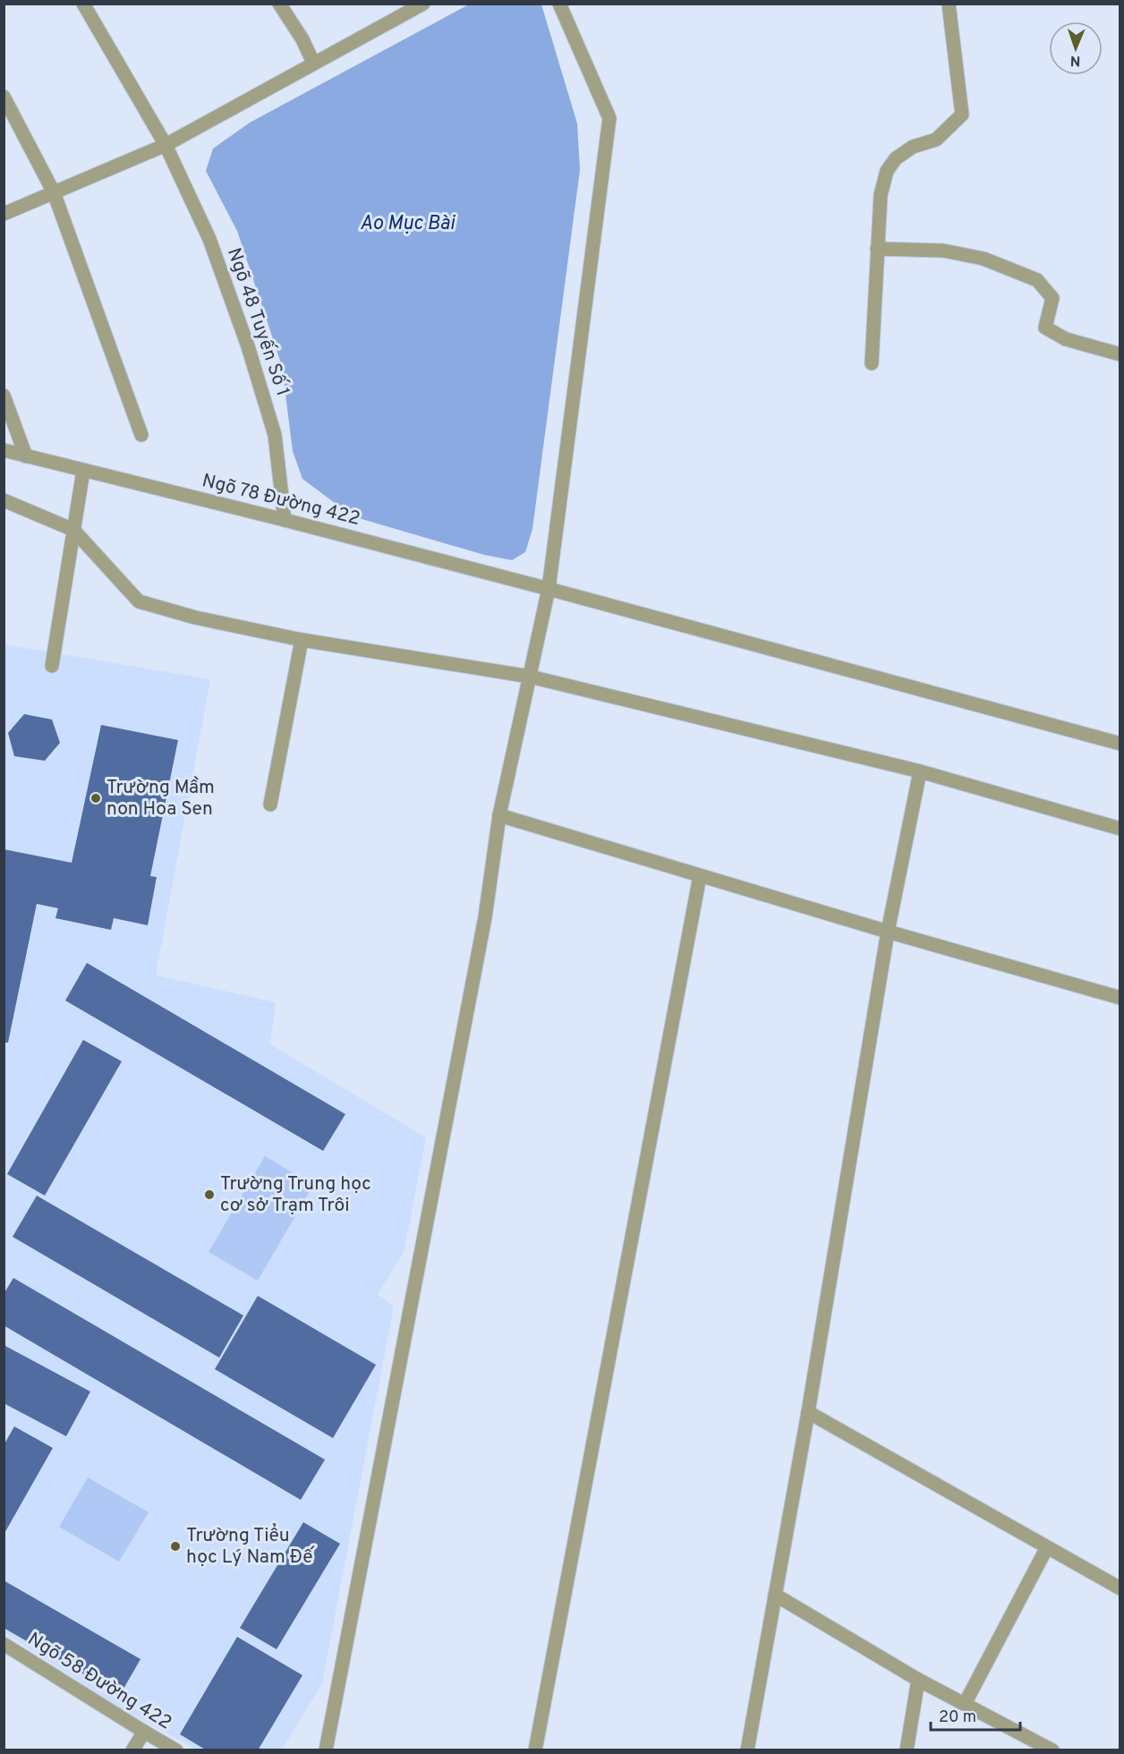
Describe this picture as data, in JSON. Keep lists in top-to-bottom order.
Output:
{
  "streets": {
    "street": ["Ngõ 48 Tuyến Số 1", "Ngõ 78 Đường 422", "Ngõ 58 Đường 422"]
  },
  "crossings": [
    ["Ngõ 48 Tuyến Số 1", "Ngõ 78 Đường 422"]
  ],
  "water": ["Ao Mục Bài"],
  "places": ["Trường Mầm non Hoa Sen", "Trường Trung học cơ sở Trạm Trôi", "Trường Tiểu học Lý Nam Đế"],
  "scale_bar": "20 m",
  "north": "bottom"
}
